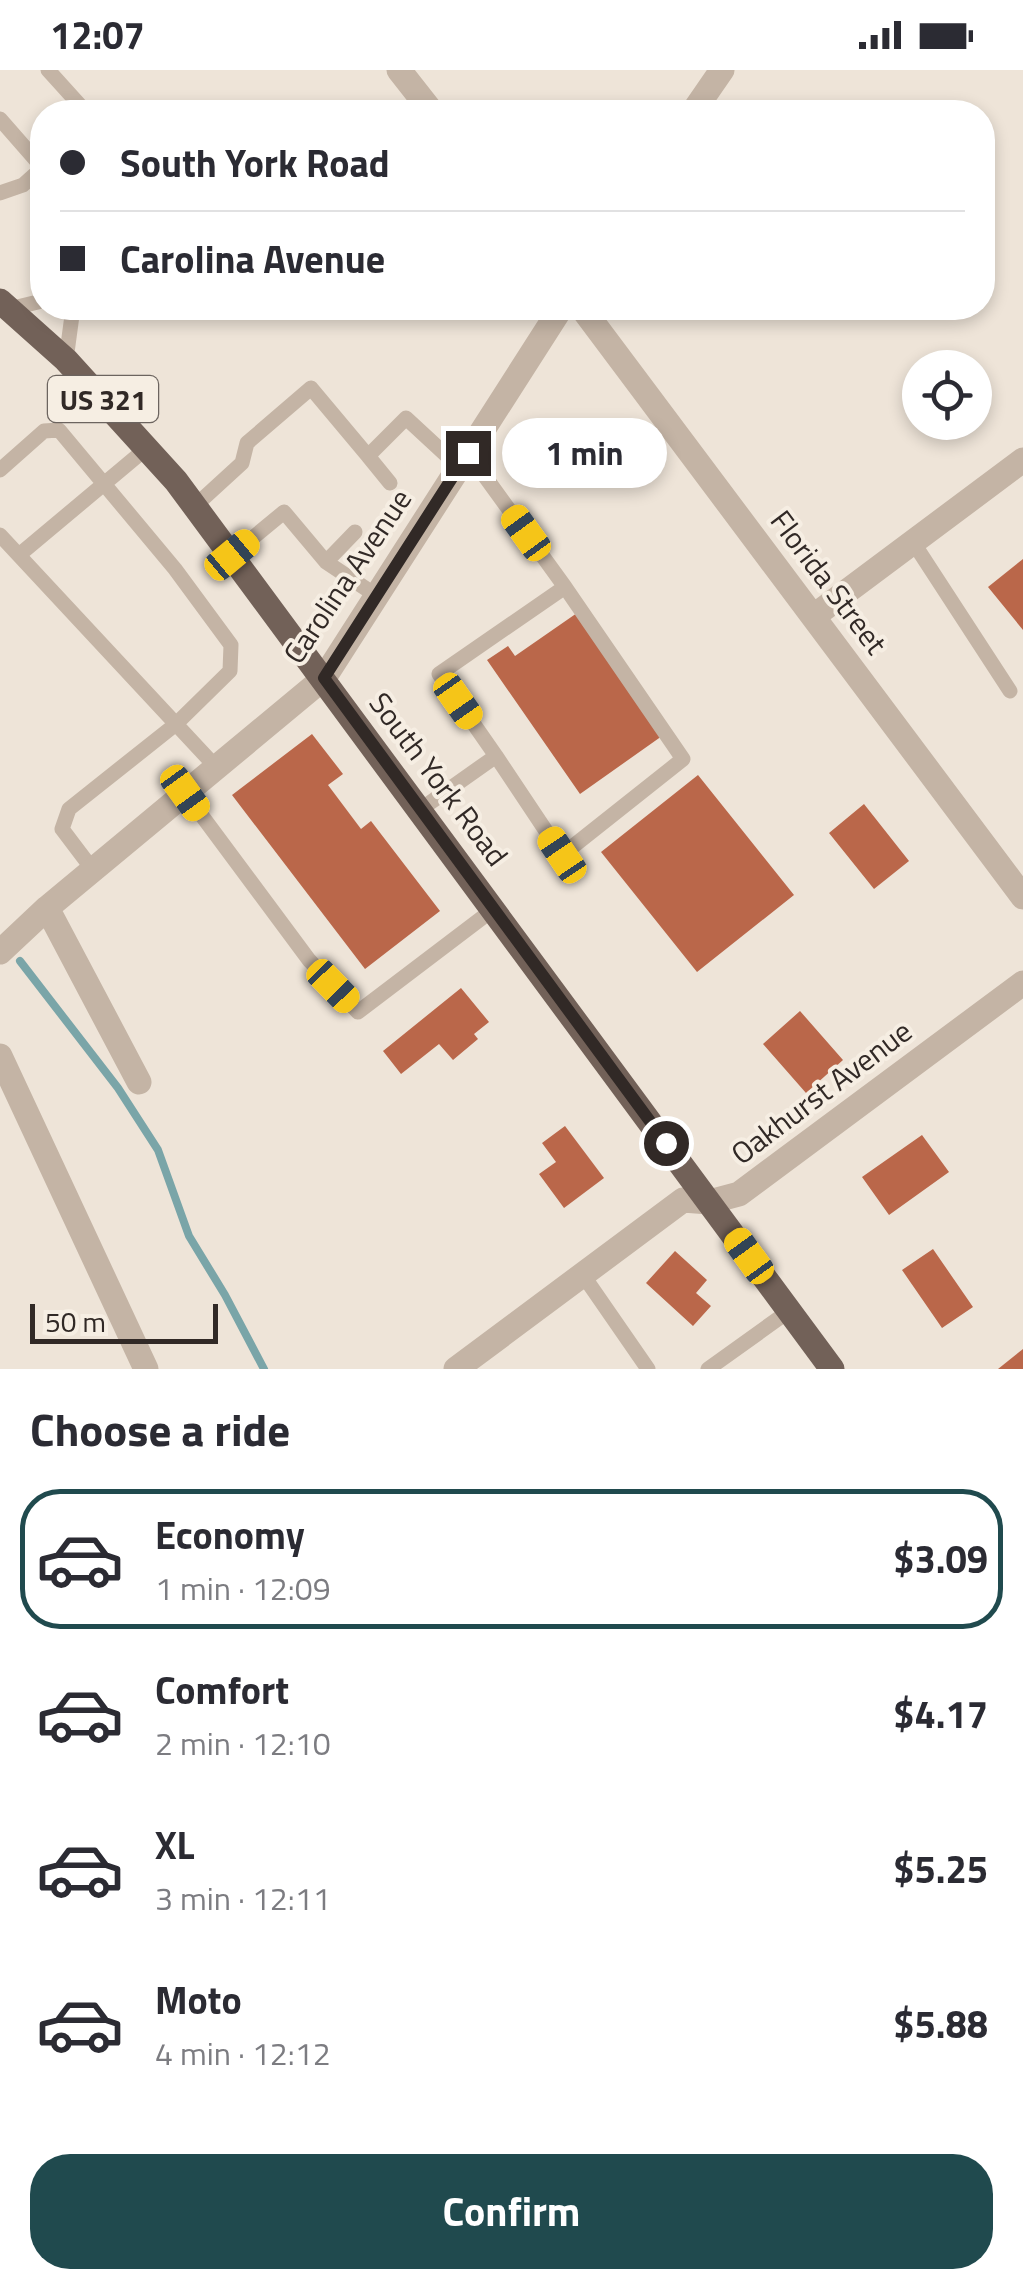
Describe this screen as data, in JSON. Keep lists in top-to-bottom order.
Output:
{
  "streets": {
    "main road": ["US 321", "South York Road"],
    "street": ["Carolina Avenue", "Florida Street", "Oakhurst Avenue"]
  },
  "crossings": [
    ["Carolina Avenue", "South York Road"],
    ["South York Road", "Oakhurst Avenue"]
  ],
  "scale_bar": "50 m",
  "page": {
    "status": "12:07",
    "banner": ["South York Road", "Carolina Avenue"],
    "bubble": "1 min",
    "scale": "50 m",
    "heading": "Choose a ride",
    "list": [
      {
        "name": "Economy",
        "note": "1 min · 12:09",
        "value": "$3.09"
      },
      {
        "name": "Comfort",
        "note": "2 min · 12:10",
        "value": "$4.17"
      },
      {
        "name": "XL",
        "note": "3 min · 12:11",
        "value": "$5.25"
      },
      {
        "name": "Moto",
        "note": "4 min · 12:12",
        "value": "$5.88"
      }
    ],
    "buttons": "Confirm"
  }
}
